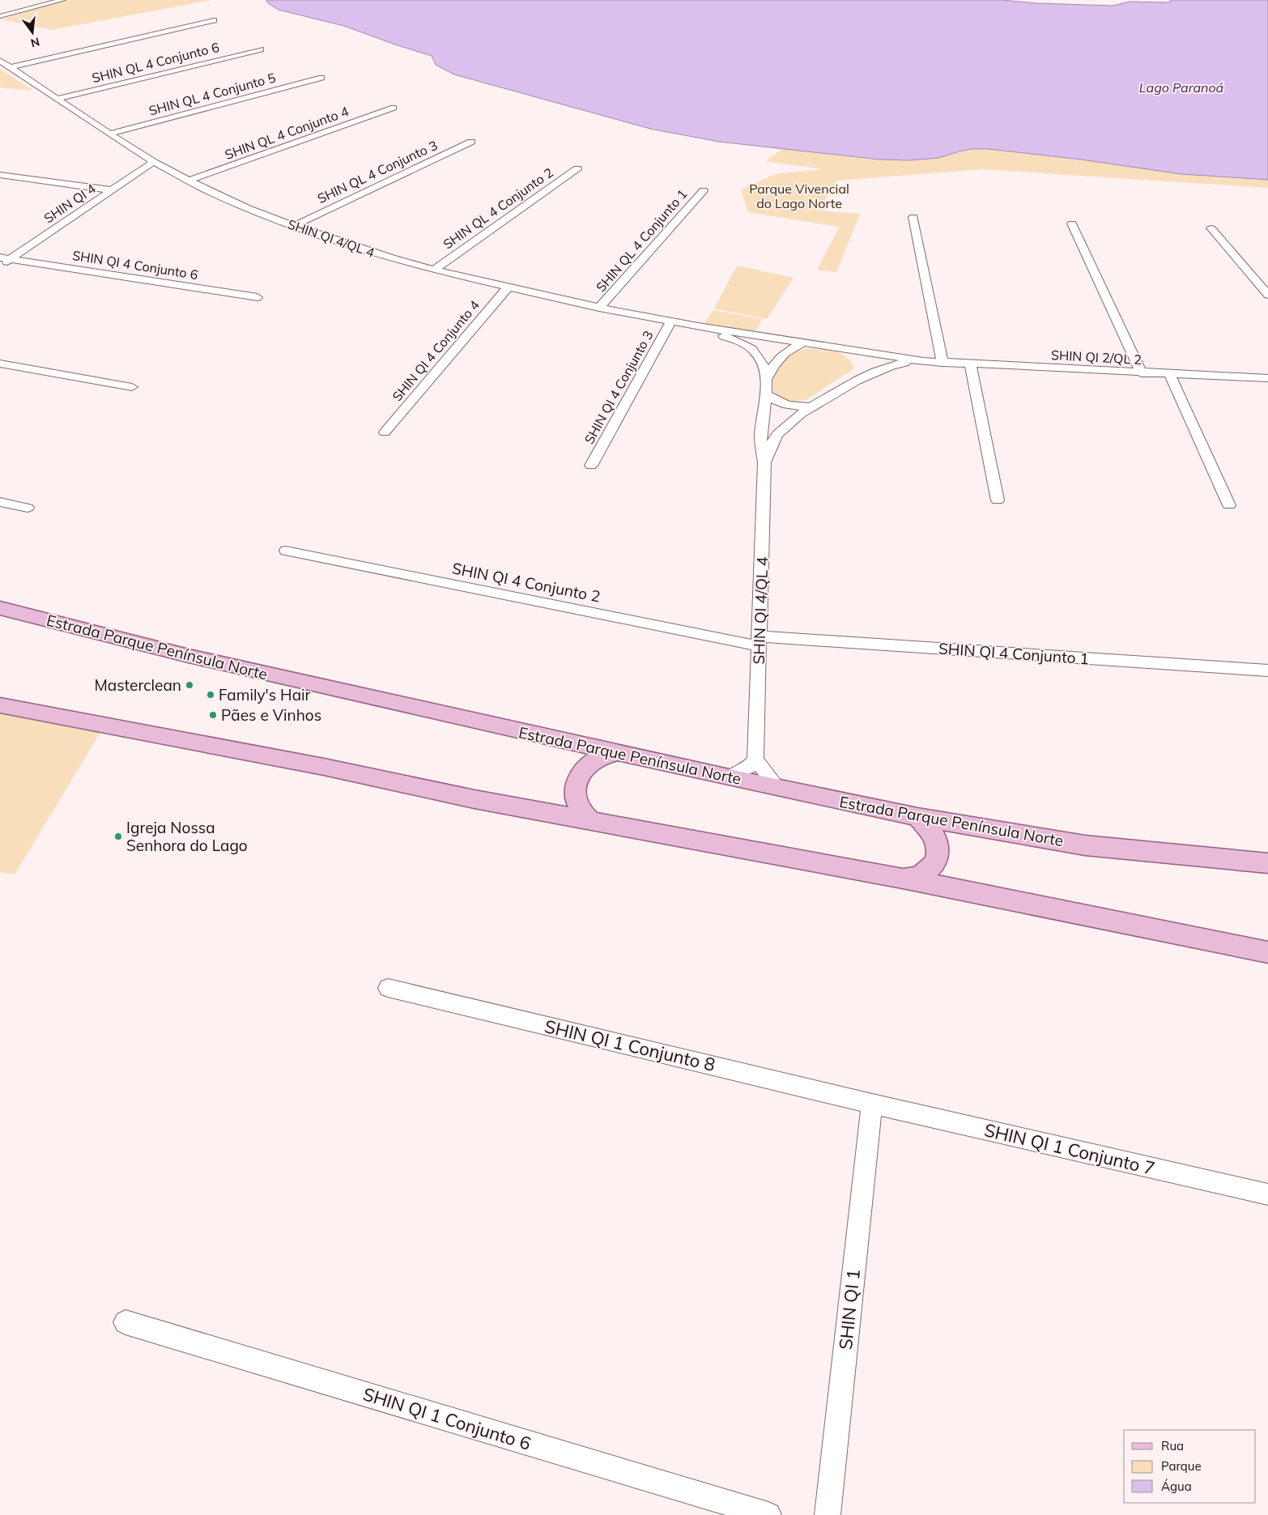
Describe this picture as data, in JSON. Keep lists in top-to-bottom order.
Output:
{
  "streets": {
    "main road": ["Estrada Parque Península Norte"],
    "street": [
      "SHIN QL 4 Conjunto 6",
      "SHIN QL 4 Conjunto 5",
      "SHIN QL 4 Conjunto 4",
      "SHIN QL 4 Conjunto 3",
      "SHIN QI 4",
      "SHIN QL 4 Conjunto 2",
      "SHIN QI 4/QL 4",
      "SHIN QL 4 Conjunto 1",
      "SHIN QI 4 Conjunto 6",
      "SHIN QI 4 Conjunto 4",
      "SHIN QI 2/QL 2",
      "SHIN QI 4 Conjunto 3",
      "SHIN QI 4 Conjunto 2",
      "SHIN QI 4 Conjunto 1",
      "SHIN QI 1 Conjunto 8",
      "SHIN QI 1 Conjunto 7",
      "SHIN QI 1",
      "SHIN QI 1 Conjunto 6"
    ]
  },
  "crossings": [
    ["SHIN QL 4 Conjunto 6", "SHIN QI 4/QL 4"],
    ["SHIN QL 4 Conjunto 5", "SHIN QI 4/QL 4"],
    ["SHIN QL 4 Conjunto 4", "SHIN QI 4/QL 4"],
    ["SHIN QL 4 Conjunto 3", "SHIN QI 4/QL 4"],
    ["SHIN QI 4", "SHIN QI 4/QL 4"],
    ["SHIN QI 4", "SHIN QI 4 Conjunto 6"],
    ["SHIN QL 4 Conjunto 2", "SHIN QI 4/QL 4"],
    ["SHIN QI 4/QL 4", "SHIN QL 4 Conjunto 1"],
    ["SHIN QI 4/QL 4", "SHIN QI 4 Conjunto 4"],
    ["SHIN QI 4/QL 4", "SHIN QI 2/QL 2"],
    ["SHIN QI 4/QL 4", "SHIN QI 4 Conjunto 3"],
    ["SHIN QI 4/QL 4", "SHIN QI 4 Conjunto 2"],
    ["SHIN QI 4/QL 4", "SHIN QI 4 Conjunto 1"],
    ["SHIN QI 4 Conjunto 2", "SHIN QI 4 Conjunto 1"],
    ["SHIN QI 1 Conjunto 8", "SHIN QI 1 Conjunto 7"],
    ["SHIN QI 1 Conjunto 8", "SHIN QI 1"],
    ["SHIN QI 1 Conjunto 7", "SHIN QI 1"]
  ],
  "water": ["Lago Paranoá"],
  "parks": ["Parque Vivencial do Lago Norte"],
  "places": [
    "Masterclean",
    "Family's Hair",
    "Pães e Vinhos",
    "Igreja Nossa Senhora do Lago"
  ],
  "legend": ["Rua", "Parque", "Água"],
  "north": "bottom"
}
